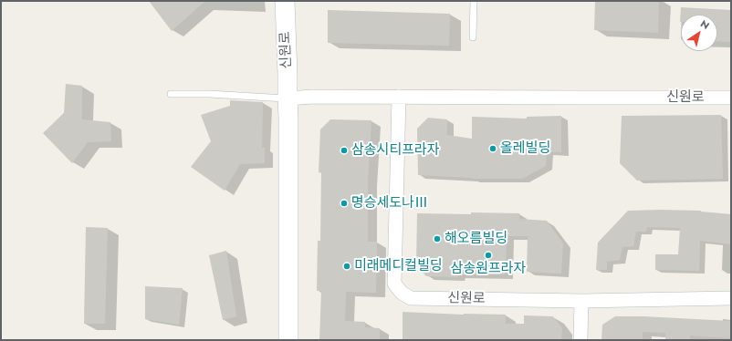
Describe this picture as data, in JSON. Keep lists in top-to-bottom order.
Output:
{
  "streets": {
    "street": ["신원로"]
  },
  "places": [
    "올레빌딩",
    "삼송시티프라자",
    "명승세도나Ⅲ",
    "해오름빌딩",
    "삼송원프라자",
    "미래메디컬빌딩"
  ],
  "north": "top right"
}
